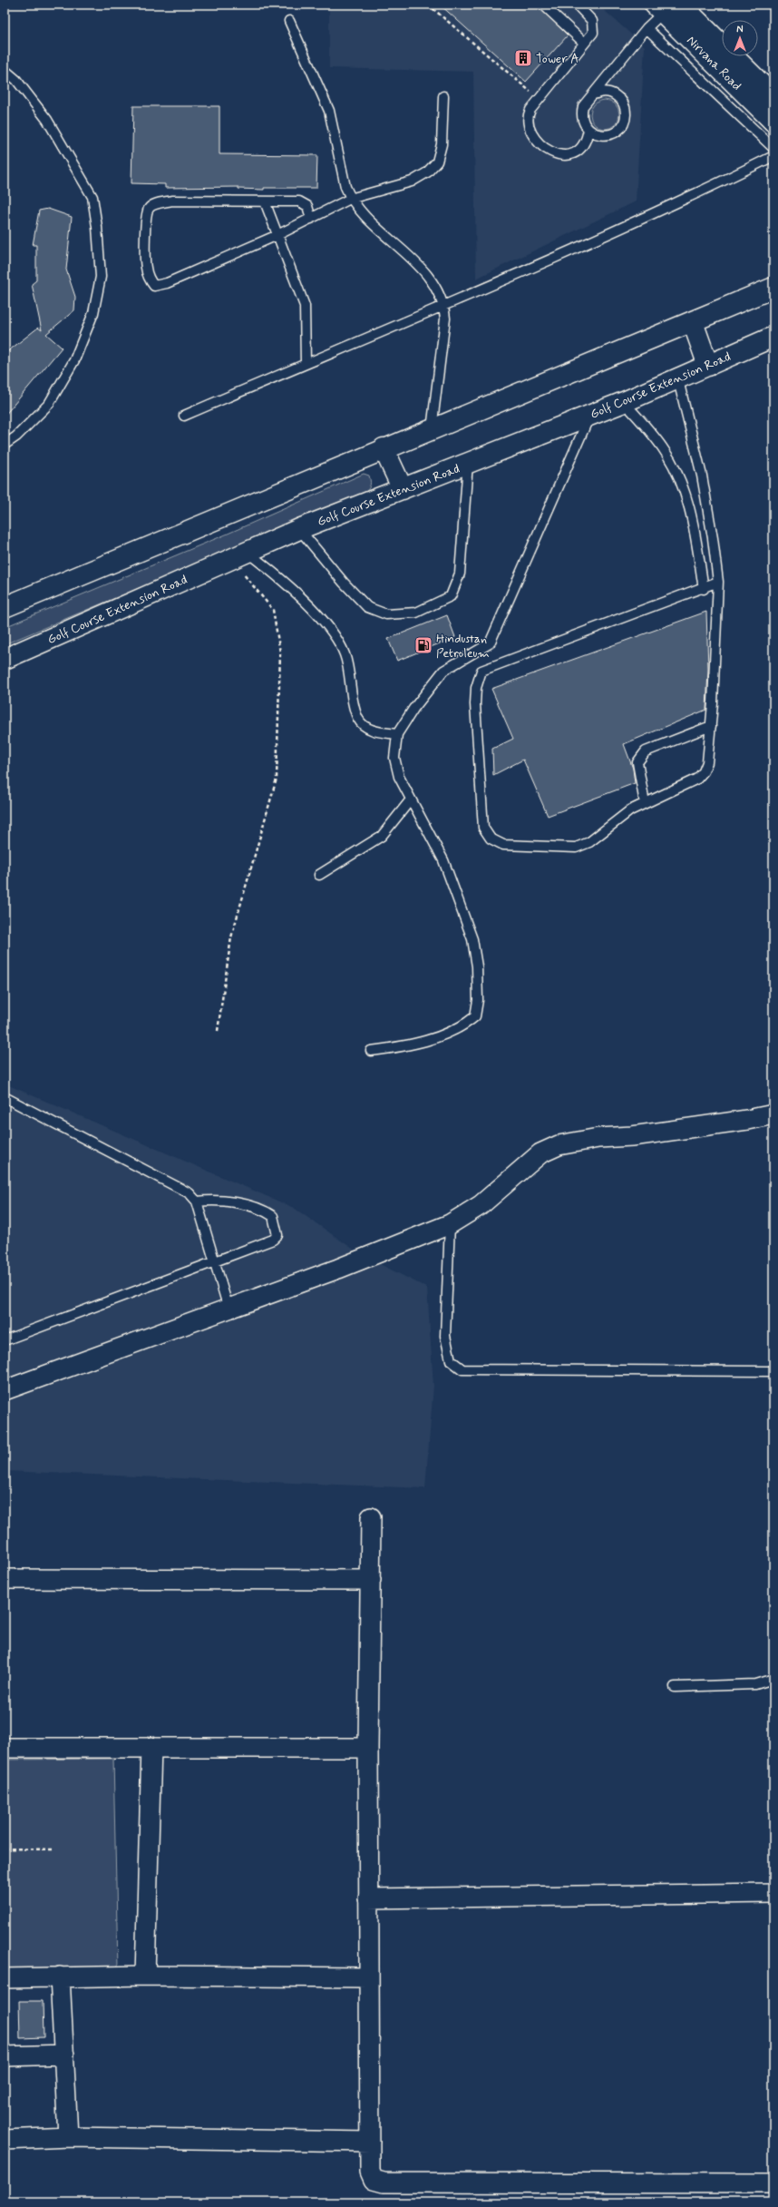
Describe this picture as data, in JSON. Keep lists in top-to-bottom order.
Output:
{
  "streets": {
    "main road": ["Nirvana Road", "Golf Course Extension Road"]
  },
  "places": {
    "building": ["Tower A"],
    "fuel station": ["Hindustan Petroleum"]
  },
  "north": "top"
}
